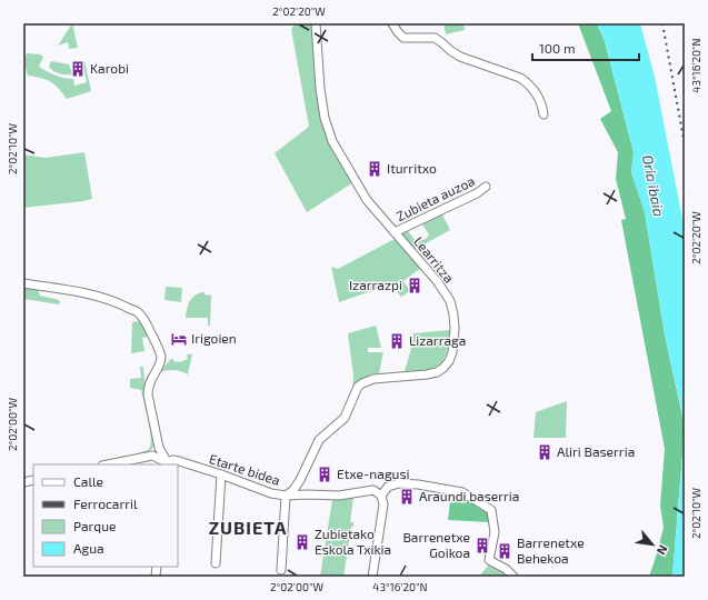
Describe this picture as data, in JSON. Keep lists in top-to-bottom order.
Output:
{
  "streets": {
    "street": ["Zubieta auzoa", "Learritza", "Etarte bidea"]
  },
  "crossings": [
    ["Zubieta auzoa", "Learritza"],
    ["Learritza", "Etarte bidea"]
  ],
  "districts": ["ZUBIETA"],
  "water": ["Oria ibaia"],
  "places": {
    "building": [
      "Karobi",
      "Iturritxo",
      "Izarrazpi",
      "Lizarraga",
      "Aliri Baserria",
      "Etxe-nagusi",
      "Araundi baserria",
      "Zubietako Eskola Txikia",
      "Barrenetxe Goikoa",
      "Barrenetxe Behekoa"
    ],
    "hotel": ["Irigoien"]
  },
  "legend": [
    "Calle",
    "Ferrocarril",
    "Parque",
    "Agua"
  ],
  "scale_bar": "100 m",
  "north": "bottom right",
  "coordinates": [
    "2°02'20\"W",
    "43°16'20\"N",
    "2°02'10\"W",
    "2°02'00\"W"
  ]
}
